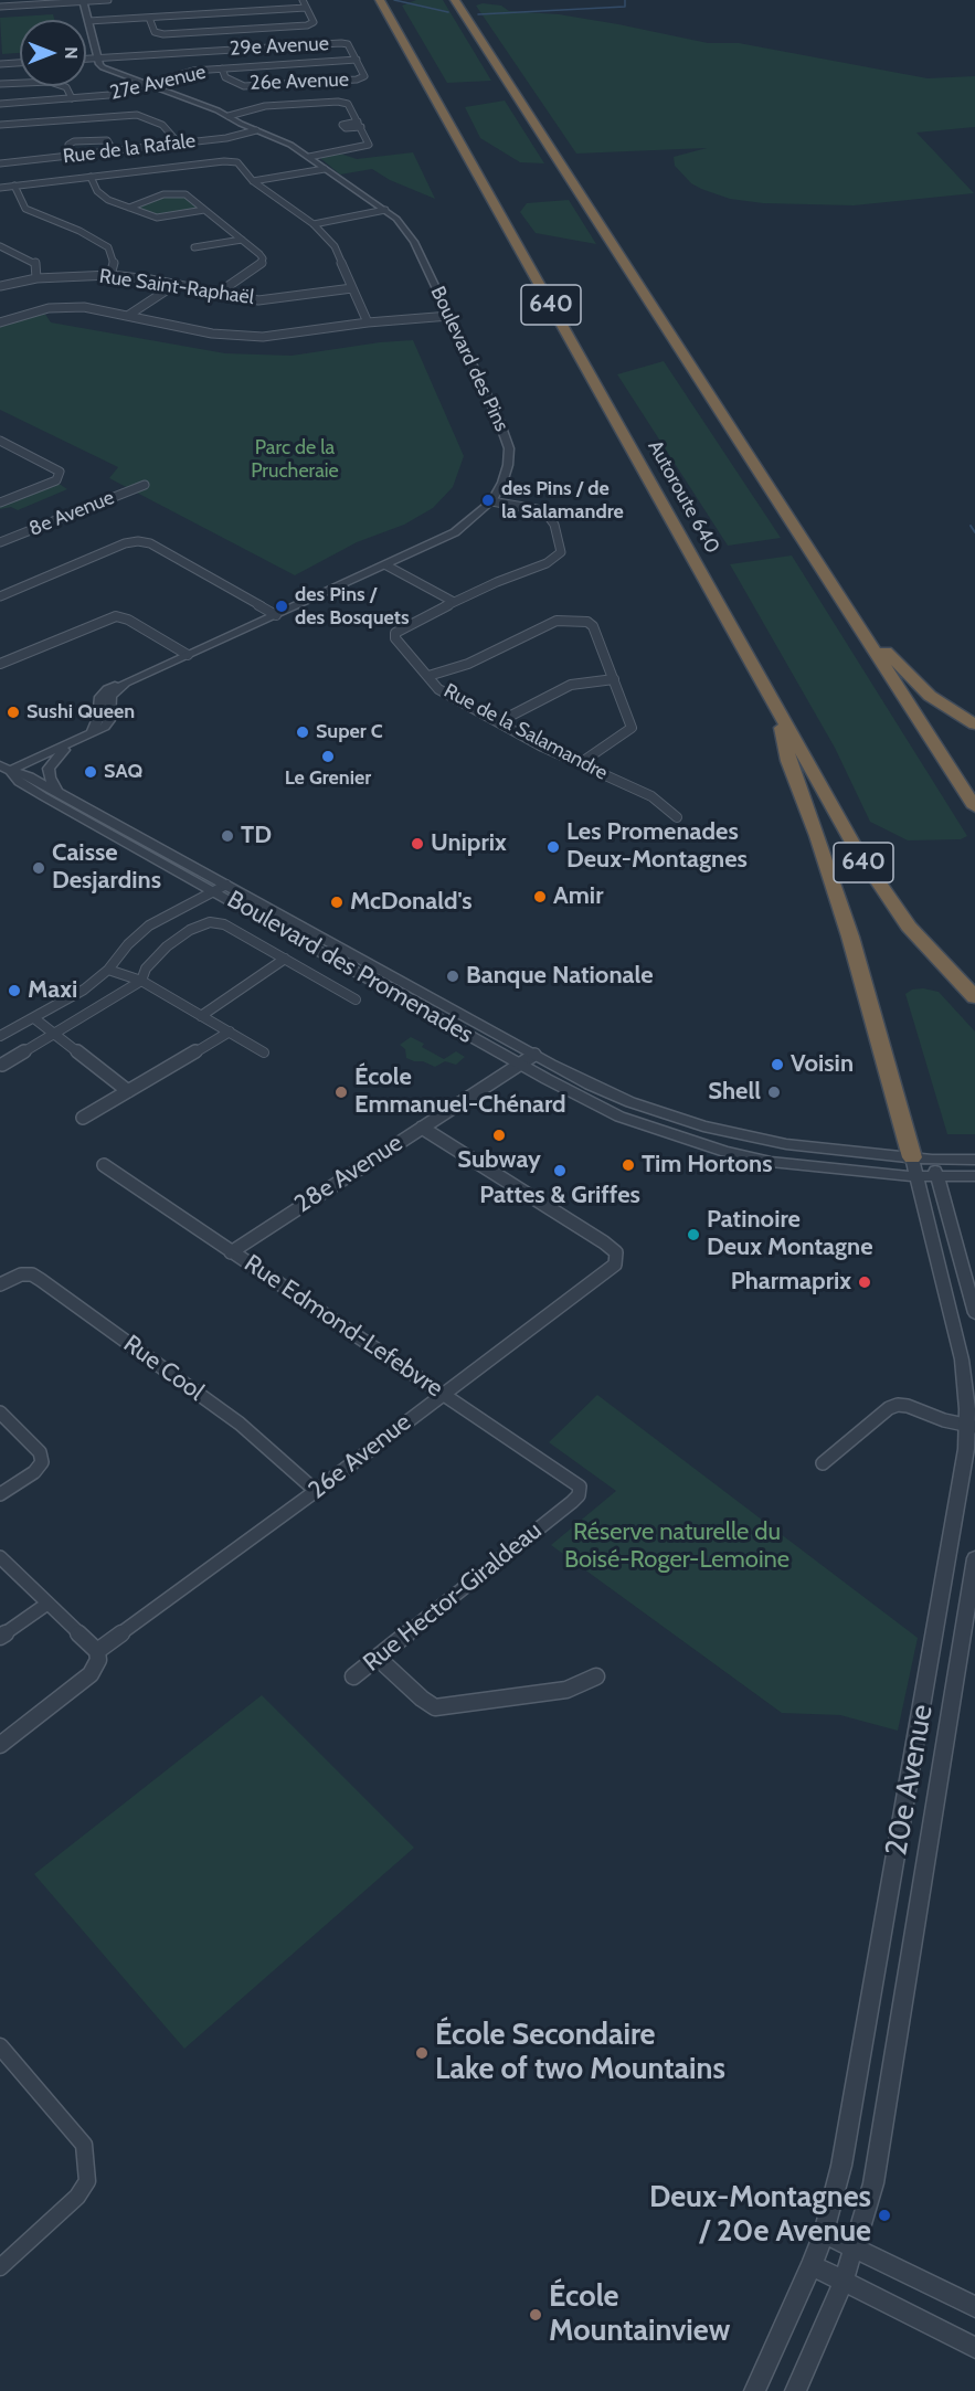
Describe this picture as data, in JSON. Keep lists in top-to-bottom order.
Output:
{
  "streets": {
    "highway": ["640", "Autoroute 640"],
    "street": [
      "29e Avenue",
      "26e Avenue",
      "27e Avenue",
      "Rue de la Rafale",
      "Rue Saint-Raphaël",
      "Boulevard des Pins",
      "8e Avenue",
      "Rue de la Salamandre",
      "Boulevard des Promenades",
      "28e Avenue",
      "Rue Edmond-Lefebvre",
      "Rue Cool",
      "Rue Hector-Giraldeau",
      "20e Avenue"
    ]
  },
  "crossings": [
    ["29e Avenue", "26e Avenue"],
    ["29e Avenue", "27e Avenue"],
    ["29e Avenue", "Boulevard des Pins"],
    ["26e Avenue", "27e Avenue"],
    ["26e Avenue", "28e Avenue"],
    ["26e Avenue", "Rue Edmond-Lefebvre"],
    ["26e Avenue", "Rue Cool"],
    ["27e Avenue", "Boulevard des Pins"],
    ["Rue de la Rafale", "Boulevard des Pins"],
    ["Boulevard des Pins", "Rue de la Salamandre"],
    ["Boulevard des Pins", "Boulevard des Promenades"],
    ["Boulevard des Promenades", "28e Avenue"],
    ["Boulevard des Promenades", "20e Avenue"],
    ["28e Avenue", "Rue Edmond-Lefebvre"],
    ["Rue Edmond-Lefebvre", "Rue Hector-Giraldeau"]
  ],
  "parks": ["Parc de la Prucheraie", "Réserve naturelle du Boisé-Roger-Lemoine"],
  "places": [
    "des Pins / de la Salamandre",
    "des Pins / des Bosquets",
    "Sushi Queen",
    "Super C",
    "Le Grenier",
    "SAQ",
    "TD",
    "Uniprix",
    "Les Promenades Deux-Montagnes",
    "Caisse Desjardins",
    "Amir",
    "McDonald's",
    "Banque Nationale",
    "Maxi",
    "Voisin",
    "École Emmanuel-Chénard",
    "Shell",
    "Subway",
    "Tim Hortons",
    "Pattes & Griffes",
    "Patinoire Deux Montagne",
    "Pharmaprix",
    "École Secondaire Lake of two Mountains",
    "Deux-Montagnes / 20e Avenue",
    "École Mountainview"
  ],
  "north": "right"
}
